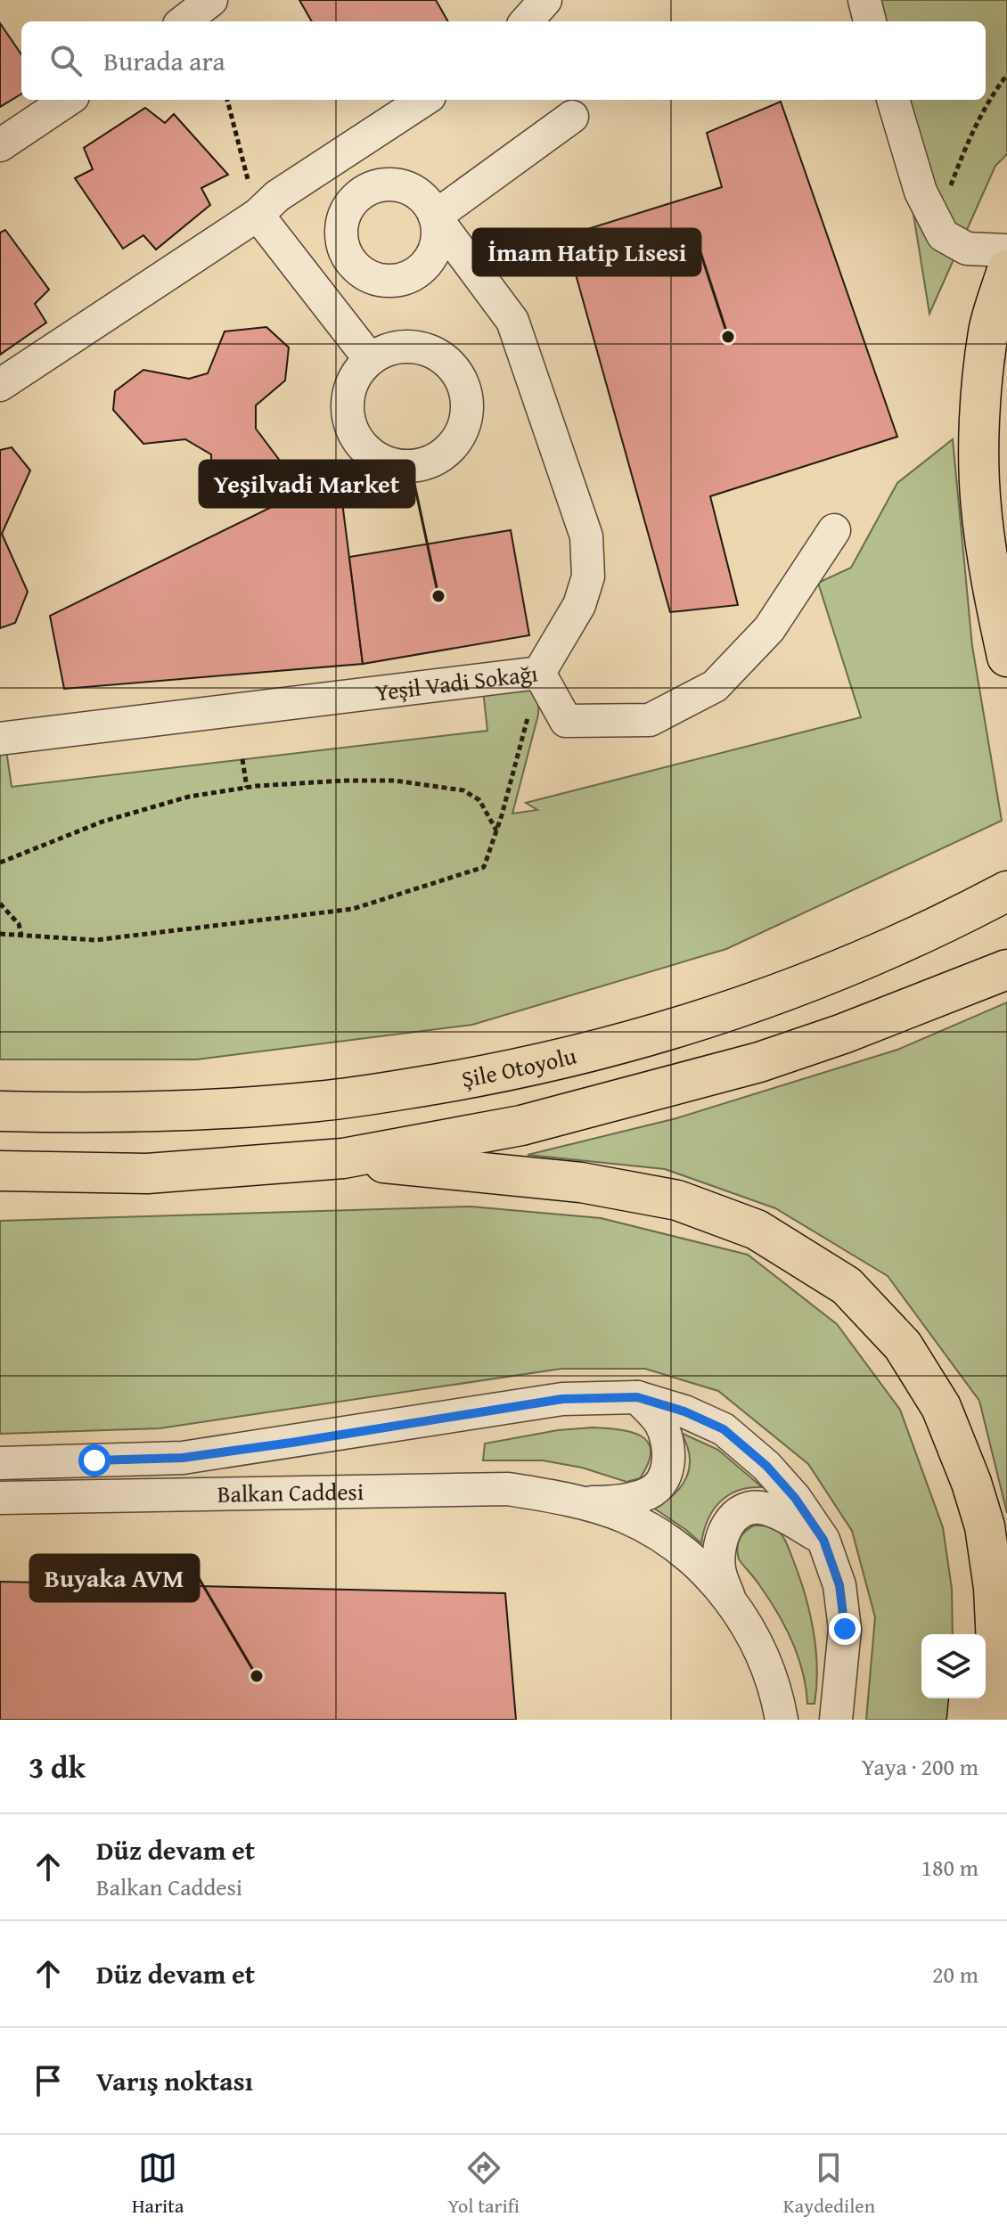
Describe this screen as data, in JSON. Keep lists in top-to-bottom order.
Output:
{
  "streets": {
    "highway": ["Şile Otoyolu"],
    "street": ["Yeşil Vadi Sokağı", "Balkan Caddesi"]
  },
  "places": ["İmam Hatip Lisesi", "Yeşilvadi Market", "Buyaka AVM"],
  "page": {
    "search": "Burada ara",
    "heading": ["3 dk", "Yaya · 200 m"],
    "list": [
      ["Düz devam et", "Balkan Caddesi", "180 m"],
      ["Düz devam et", "20 m"],
      "Varış noktası"
    ],
    "nav": ["Harita", "Yol tarifi", "Kaydedilen"]
  }
}
